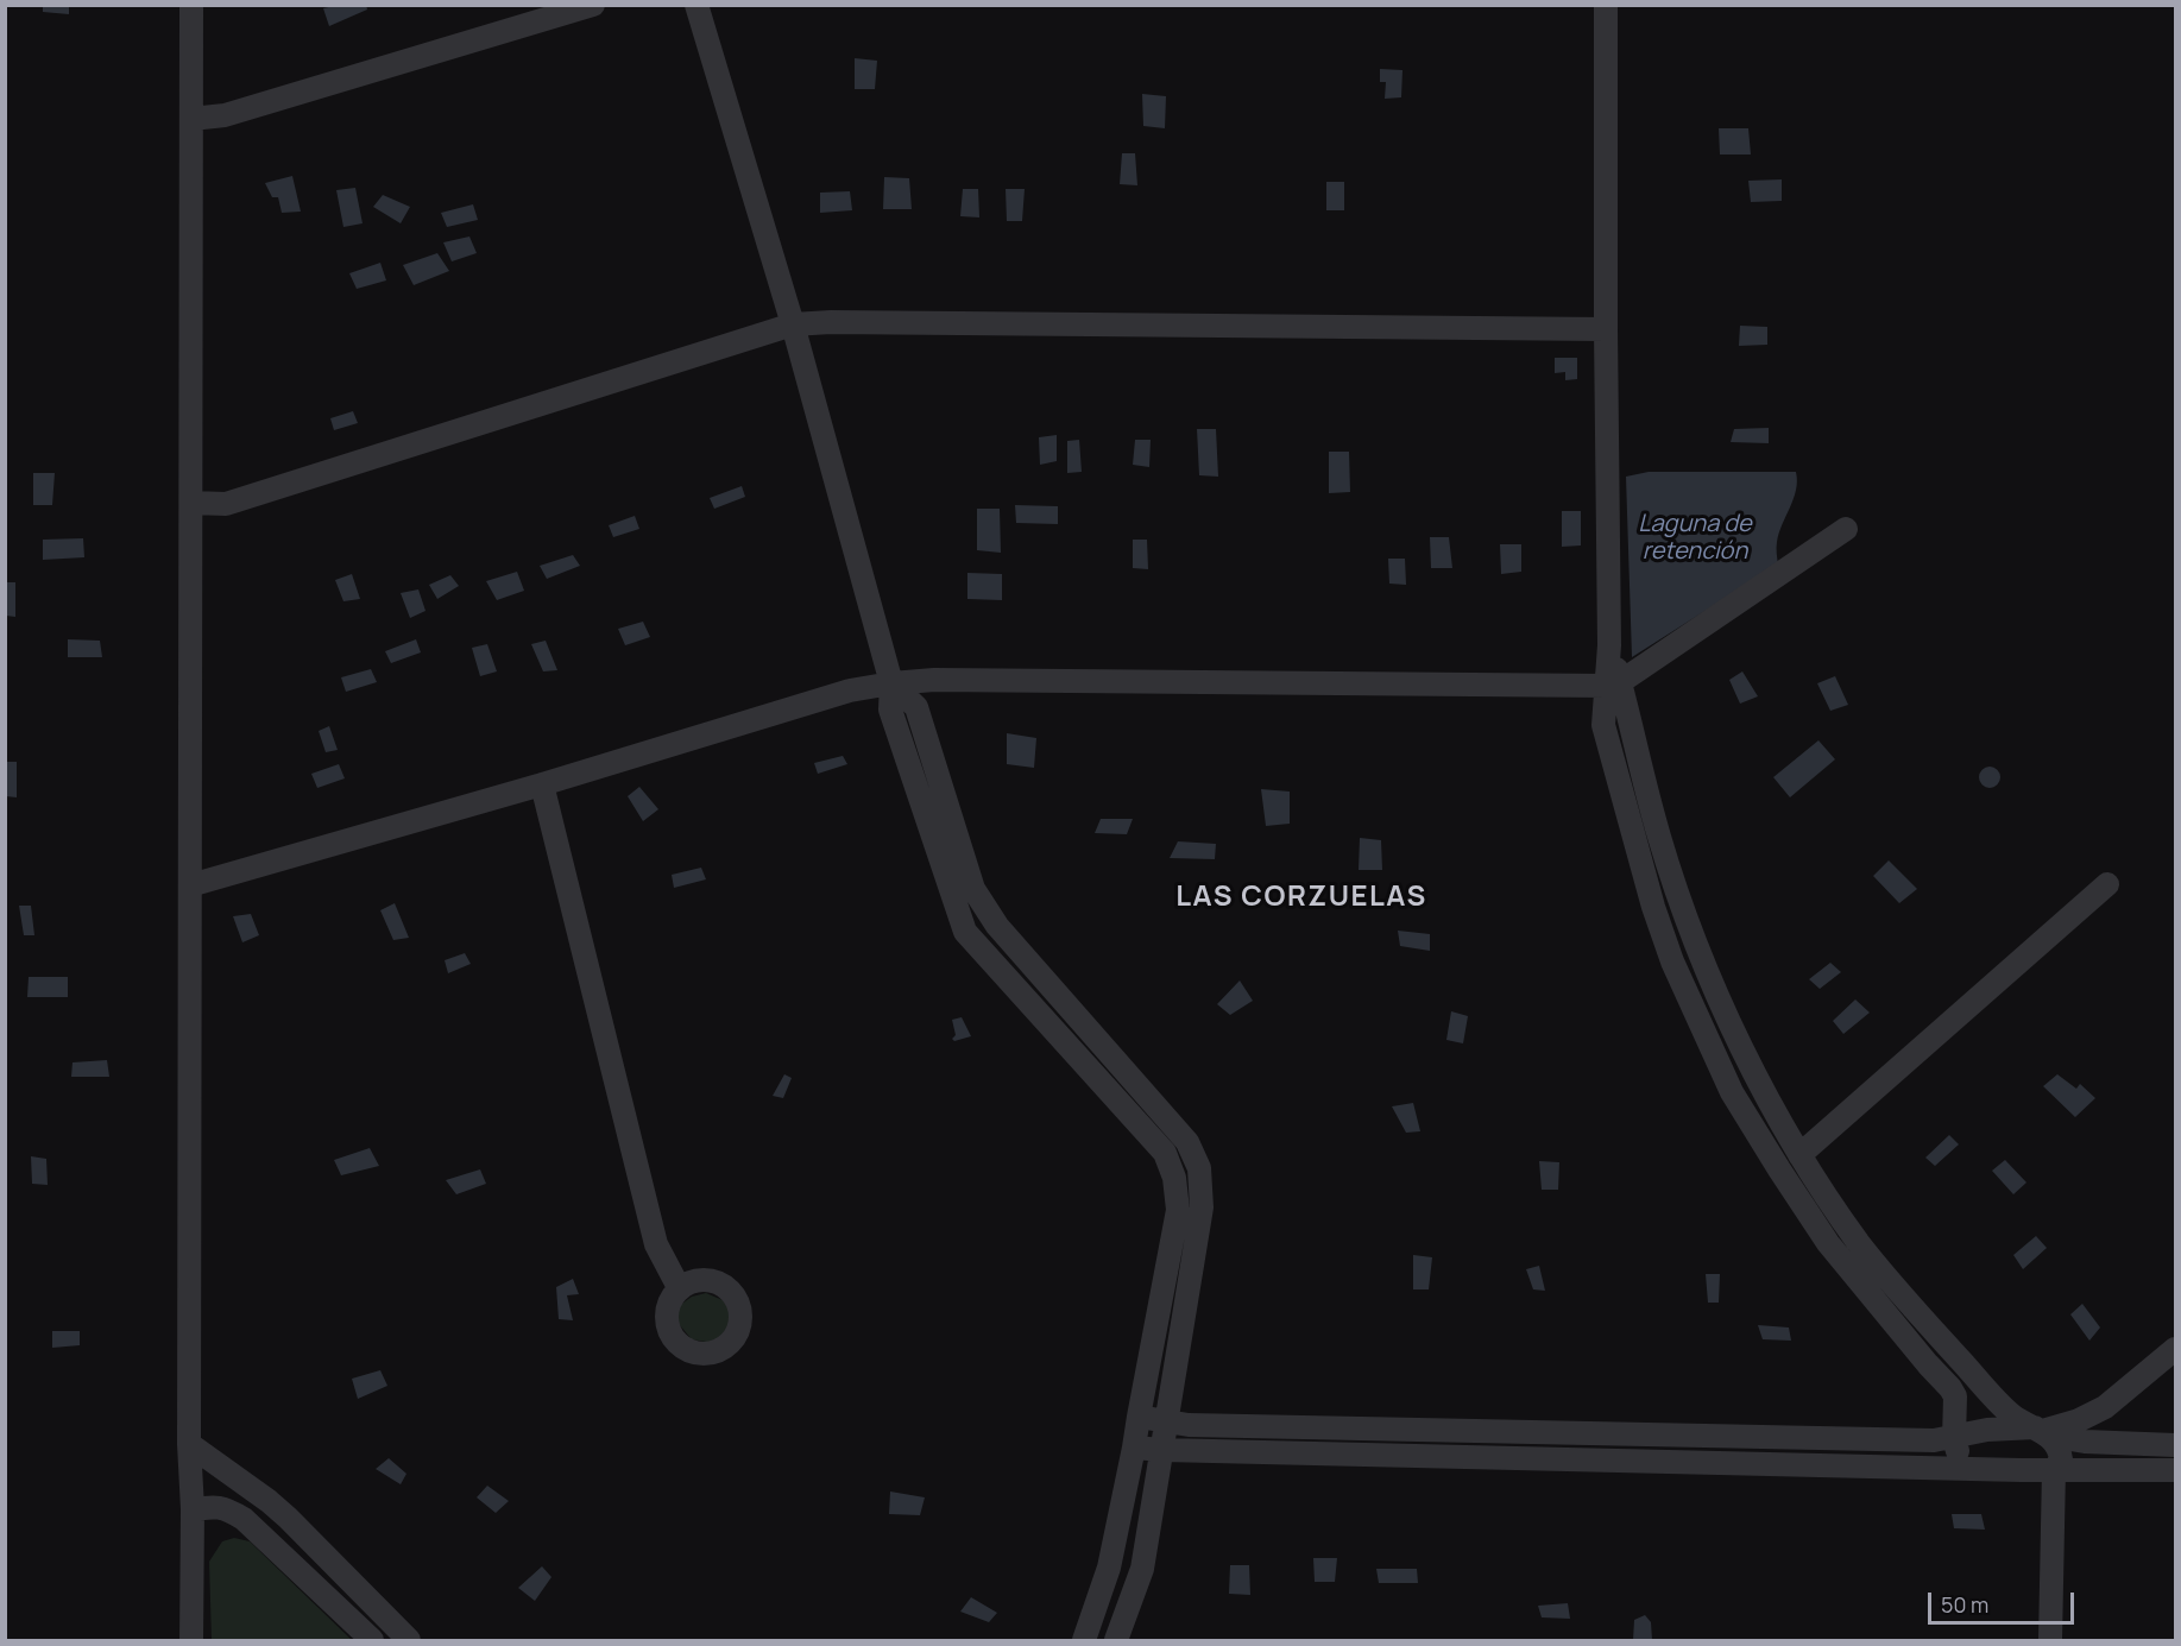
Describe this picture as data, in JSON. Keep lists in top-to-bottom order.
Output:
{
  "districts": ["LAS CORZUELAS"],
  "water": ["Laguna de retención"],
  "scale_bar": "50 m"
}
